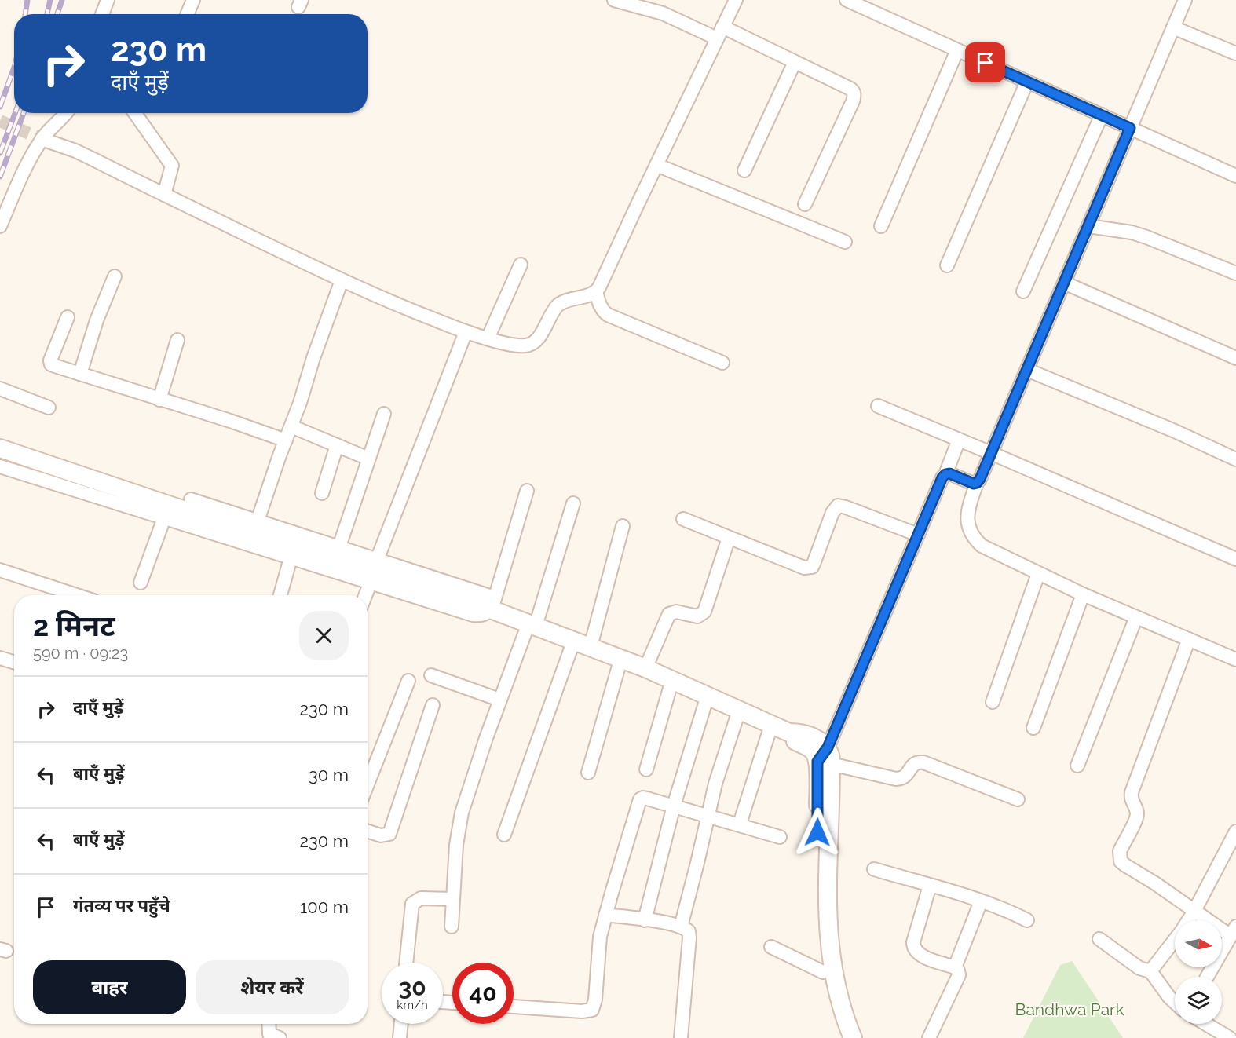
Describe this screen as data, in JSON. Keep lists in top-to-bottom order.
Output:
{
  "parks": ["Bandhwa Park"],
  "north": "right",
  "page": {
    "turn": ["230 m", "दाएँ मुड़ें"],
    "heading": ["2 मिनट", "590 m · 09:23"],
    "list": [
      {
        "name": "दाएँ मुड़ें",
        "value": "230 m"
      },
      {
        "name": "बाएँ मुड़ें",
        "value": "30 m"
      },
      {
        "name": "बाएँ मुड़ें",
        "value": "230 m"
      },
      {
        "name": "गंतव्य पर पहुँचे",
        "value": "100 m"
      }
    ],
    "buttons": ["बाहर", "शेयर करें"],
    "speed": "30 km/h",
    "limit": "40"
  }
}
